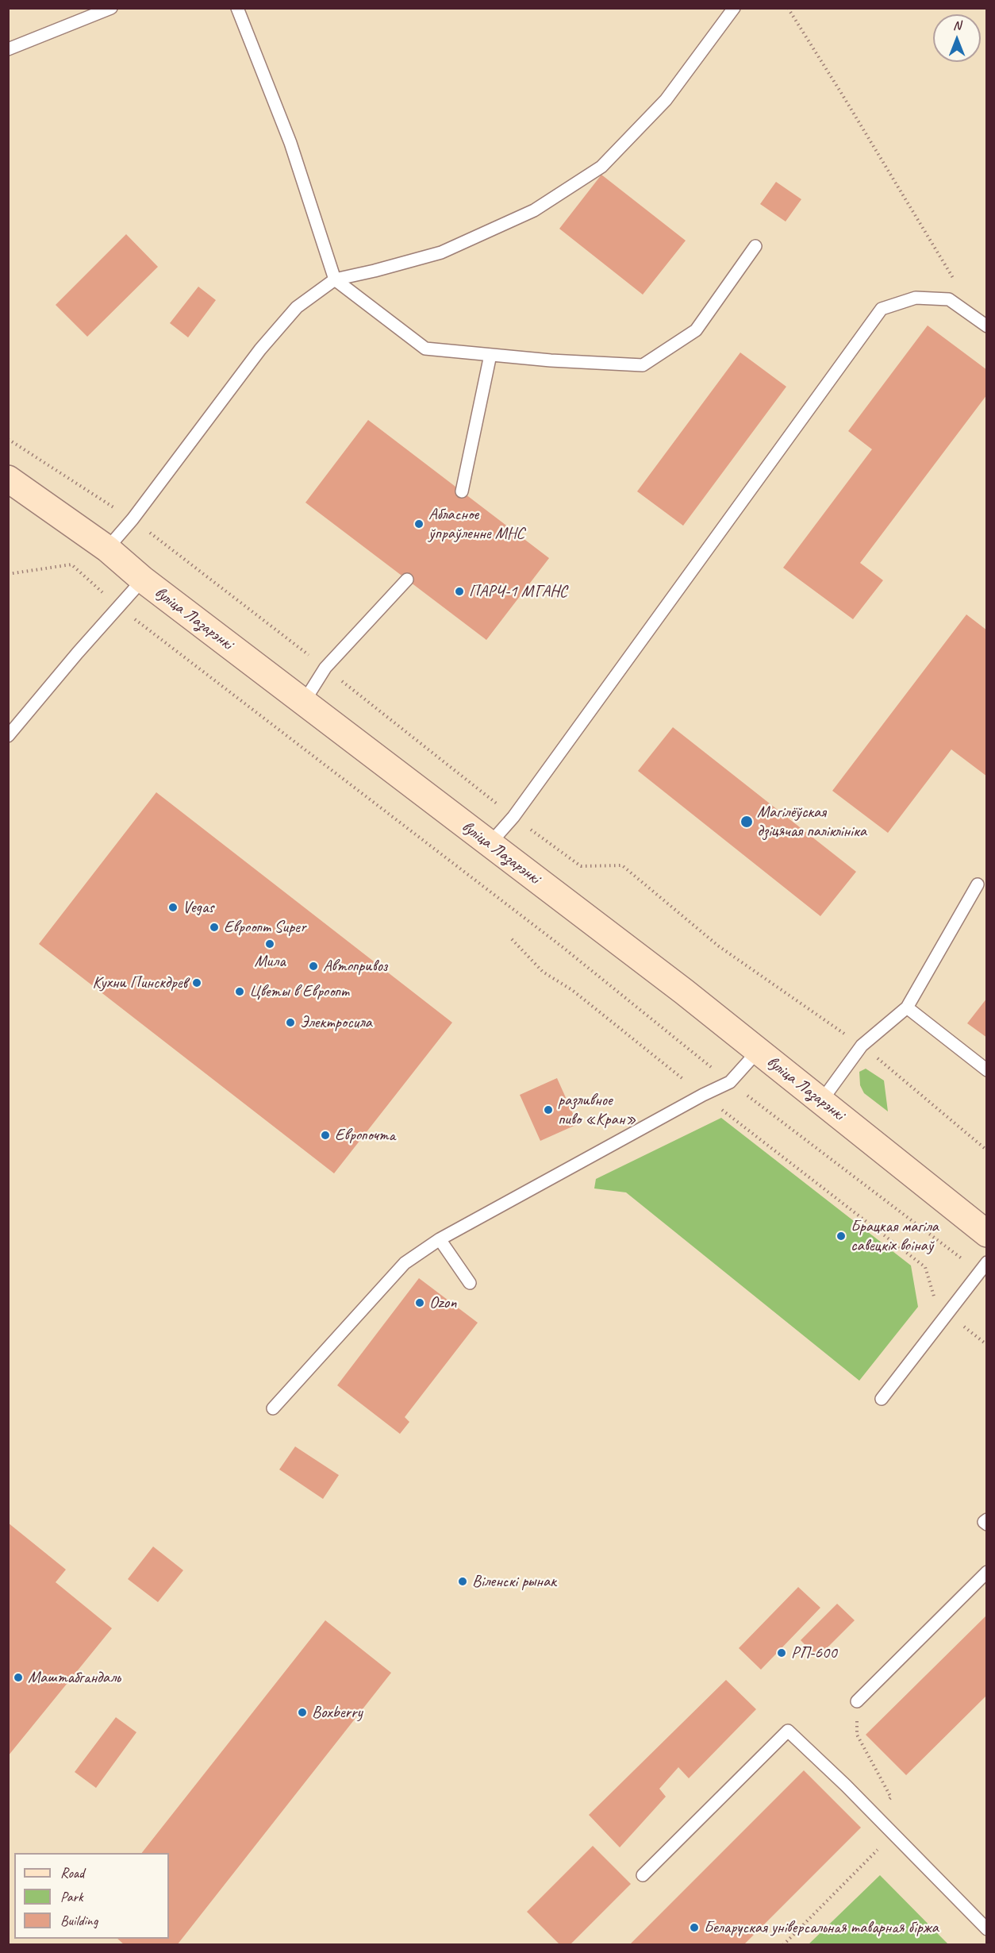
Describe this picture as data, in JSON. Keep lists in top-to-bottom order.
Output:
{
  "streets": {
    "main road": ["вуліца Лазарэнкі"]
  },
  "places": [
    "Абласное ўпраўленне МНС",
    "ПАРЧ-1 МГАНС",
    "Магілёўская дзіцячая паліклініка",
    "Vegas",
    "Евроопт Super",
    "Мила",
    "Автопривоз",
    "Кухни Пинскдрев",
    "Цветы в Евроопт",
    "Электросила",
    "разливное пиво «Кран»",
    "Европочта",
    "Брацкая магіла савецкіх воінаў",
    "Ozon",
    "Віленскі рынак",
    "РП-600",
    "Маштабгандаль",
    "Boxberry",
    "Беларуская універсальная таварная біржа"
  ],
  "legend": ["Road", "Park", "Building"],
  "north": "top"
}
